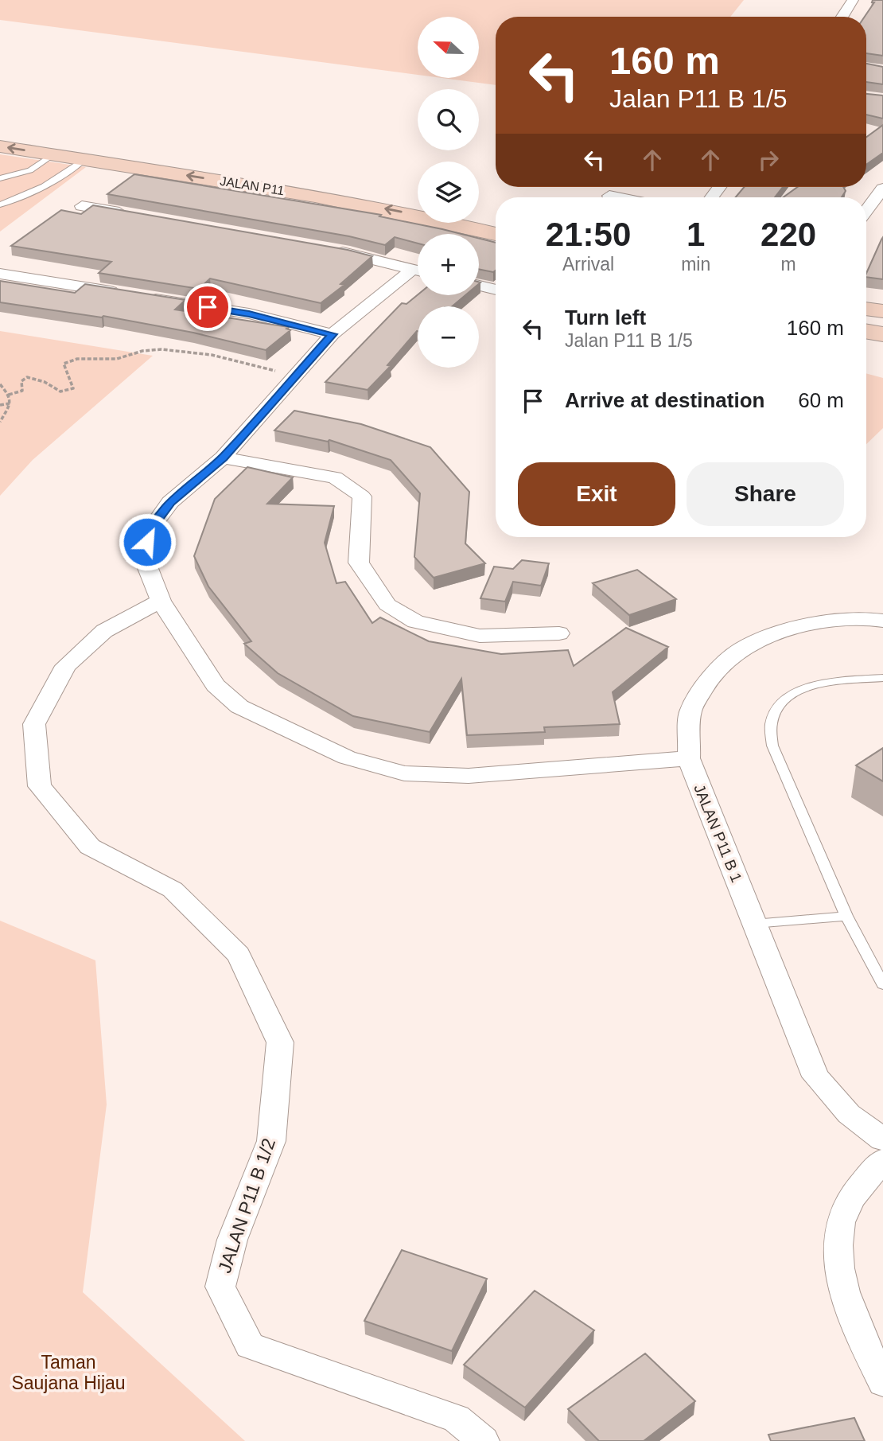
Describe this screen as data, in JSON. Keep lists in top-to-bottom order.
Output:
{
  "streets": {
    "main road": ["JALAN P11"],
    "street": ["JALAN P11 B 1", "JALAN P11 B 1/2"]
  },
  "parks": ["Taman Saujana Hijau"],
  "north": "left",
  "page": {
    "map_buttons": ["+", "−"],
    "turn": ["160 m", "Jalan P11 B 1/5"],
    "eta": [
      "21:50",
      "Arrival",
      "1",
      "min",
      "220",
      "m"
    ],
    "list": [
      {
        "name": "Turn left",
        "note": "Jalan P11 B 1/5",
        "value": "160 m"
      },
      {
        "name": "Arrive at destination",
        "value": "60 m"
      }
    ],
    "buttons": ["Exit", "Share"]
  }
}
